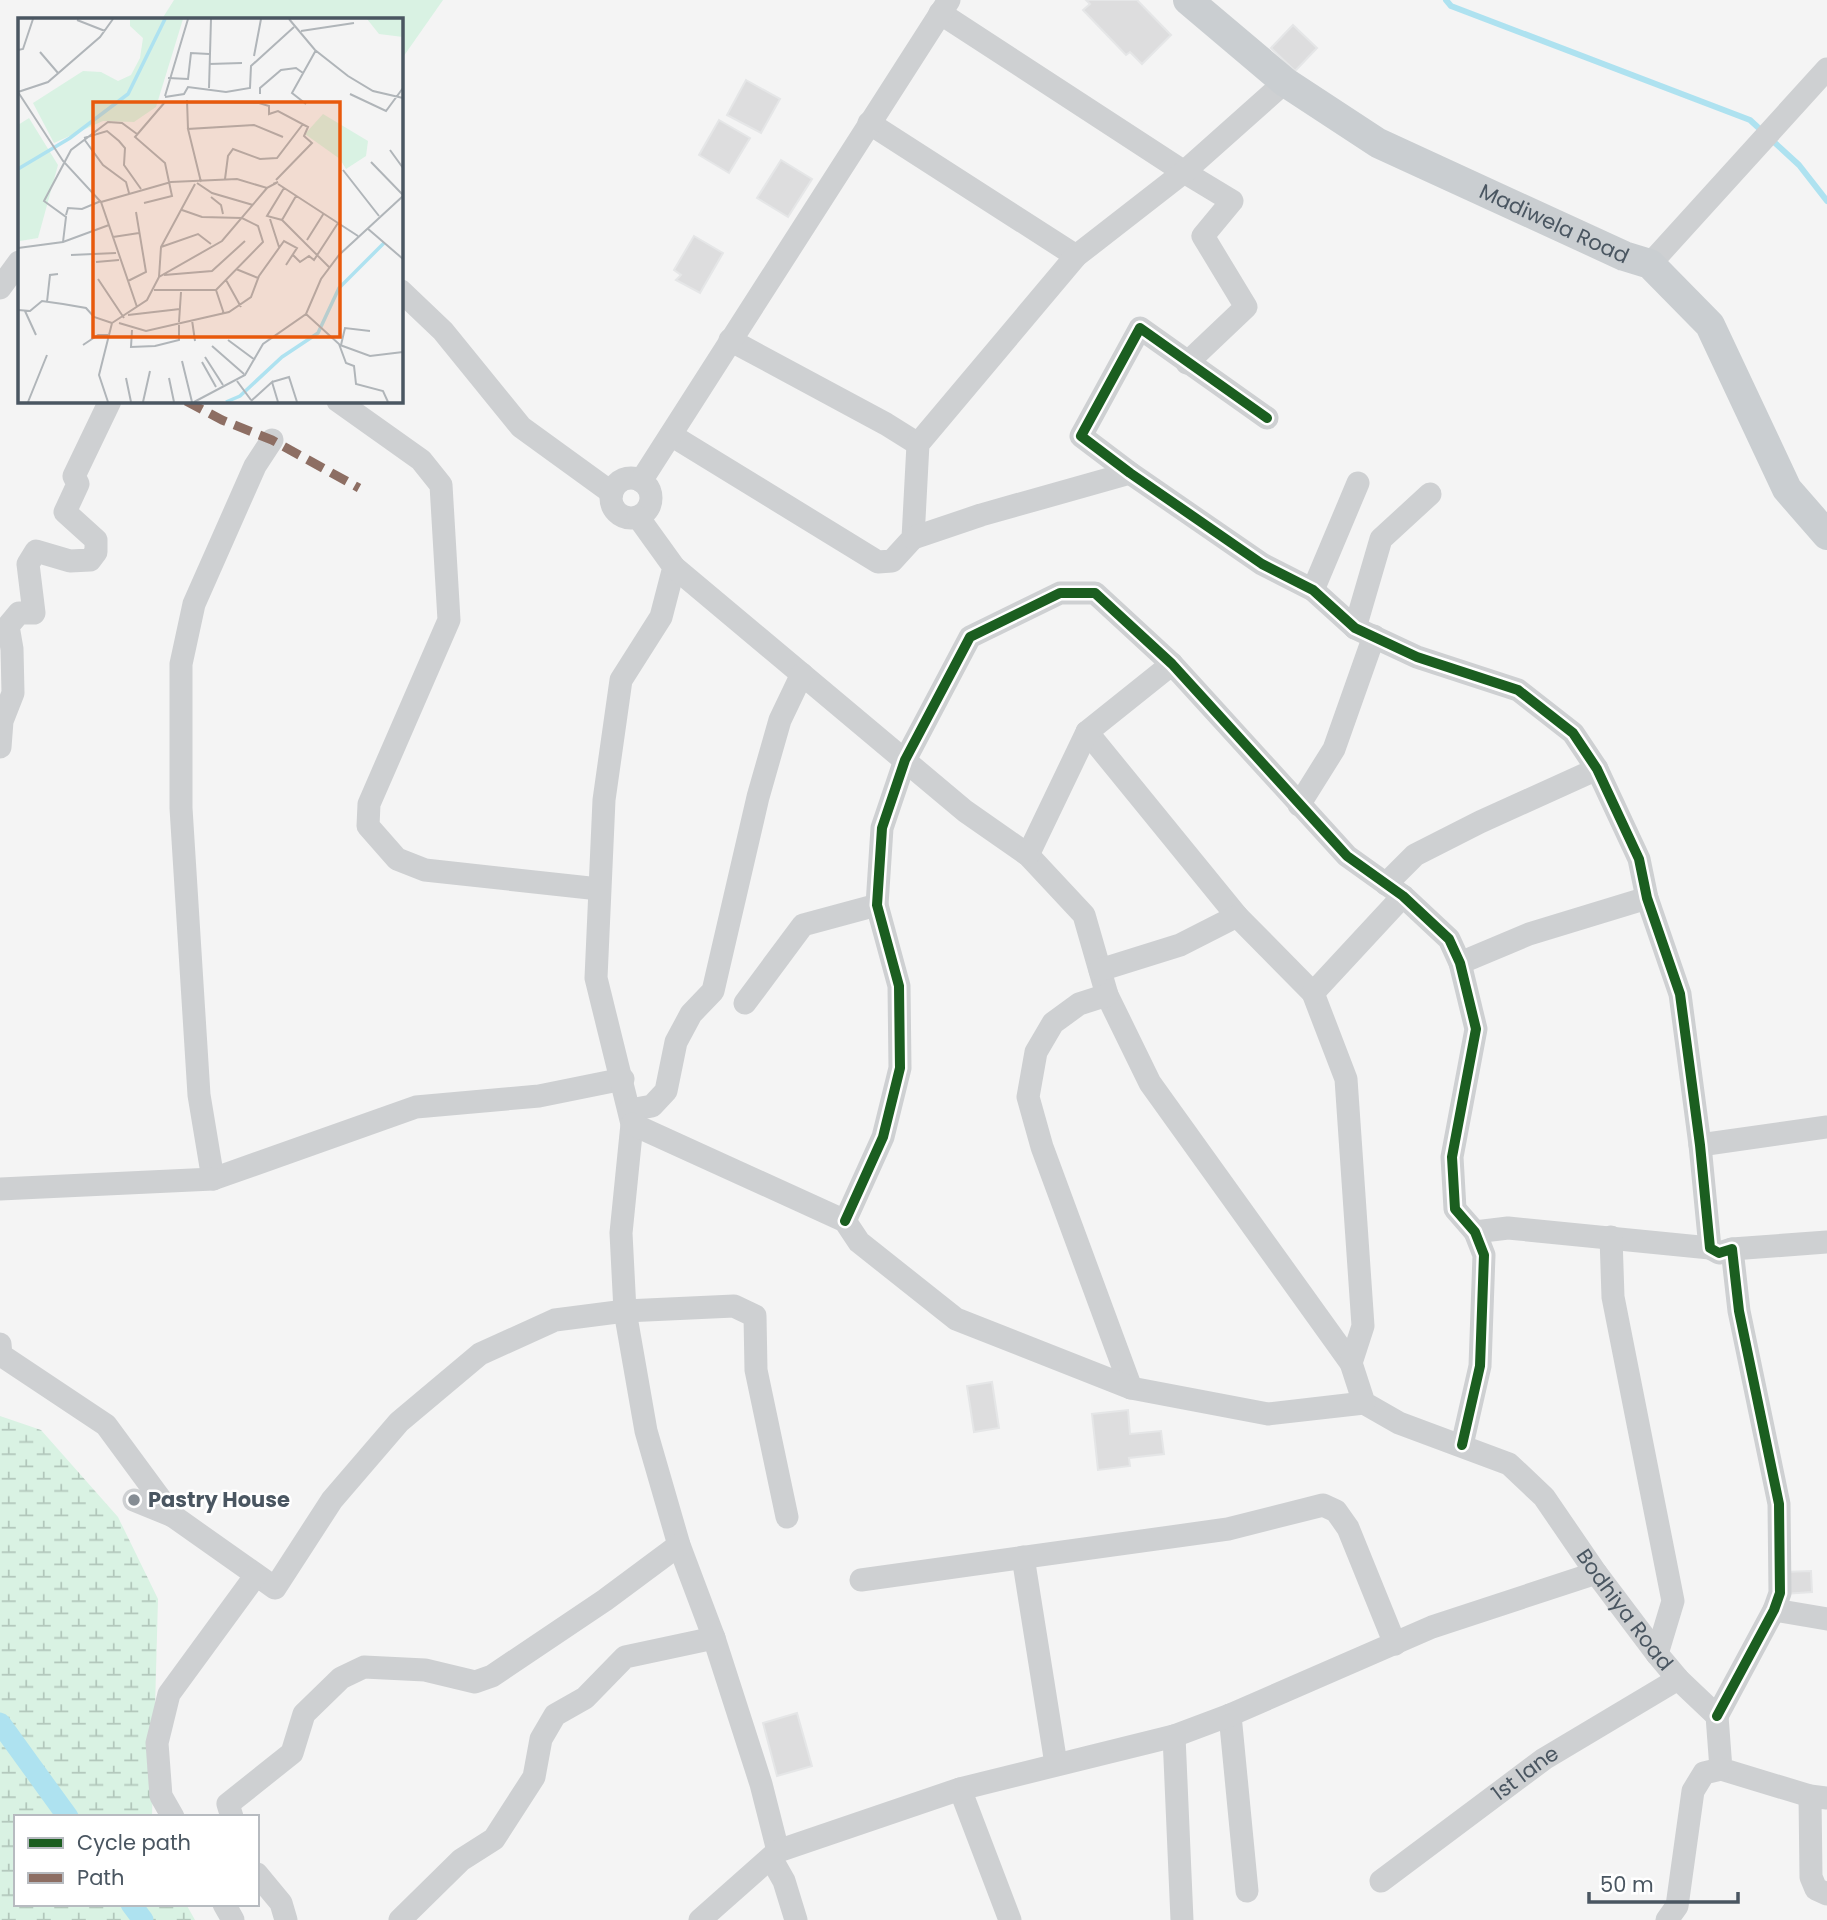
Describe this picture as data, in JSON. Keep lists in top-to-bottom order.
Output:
{
  "streets": {
    "main road": ["Madiwela Road"],
    "street": ["Bodhiya Road", "1st lane"]
  },
  "crossings": [
    ["Bodhiya Road", "1st lane"]
  ],
  "places": ["Pastry House"],
  "legend": ["Cycle path", "Path"],
  "scale_bar": "50 m"
}
